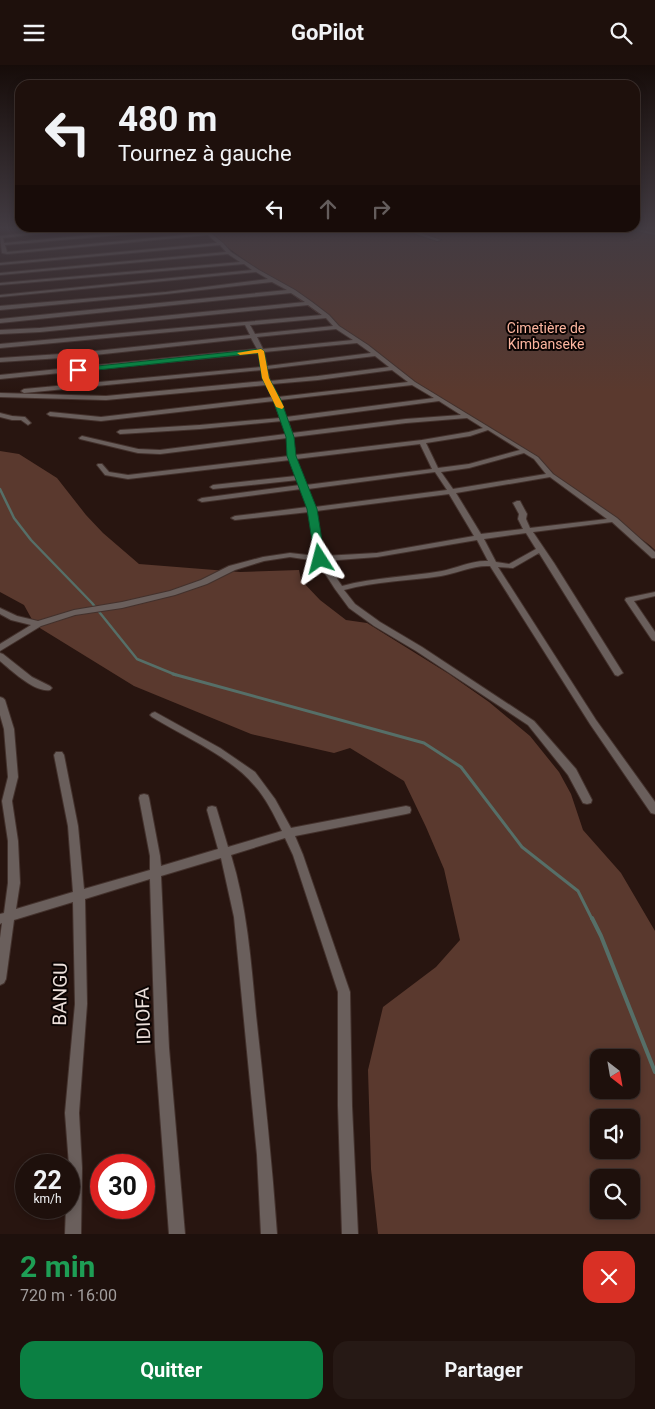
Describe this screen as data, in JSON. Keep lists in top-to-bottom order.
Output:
{
  "streets": {
    "street": ["BANGU", "IDIOFA"]
  },
  "parks": ["Cimetière de Kimbanseke"],
  "north": "bottom right",
  "page": {
    "header": "GoPilot",
    "turn": ["480 m", "Tournez à gauche"],
    "speed": "22 km/h",
    "limit": "30",
    "heading": ["2 min", "720 m · 16:00"],
    "buttons": ["Quitter", "Partager"]
  }
}
